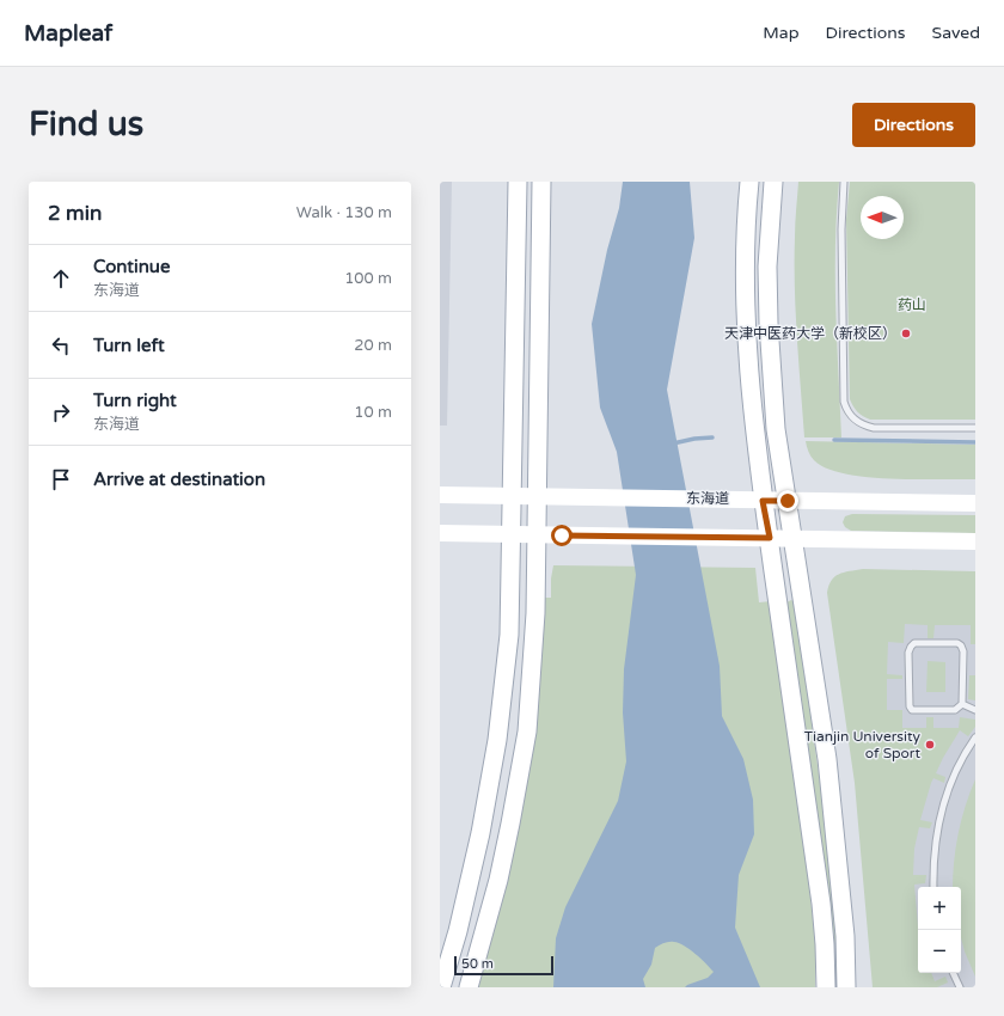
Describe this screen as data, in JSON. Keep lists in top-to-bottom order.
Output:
{
  "streets": {
    "main road": ["东海道"]
  },
  "parks": ["药山"],
  "places": ["天津中医药大学（新校区）", "Tianjin University of Sport"],
  "scale_bar": "50 m",
  "north": "left",
  "page": {
    "header": "Mapleaf",
    "nav": ["Map", "Directions", "Saved"],
    "buttons": "Directions",
    "title": "Find us",
    "heading": ["2 min", "Walk · 130 m"],
    "list": [
      ["Continue", "东海道", "100 m"],
      ["Turn left", "20 m"],
      ["Turn right", "东海道", "10 m"],
      "Arrive at destination"
    ],
    "map_buttons": ["+", "−"],
    "scale": "50 m"
  }
}
